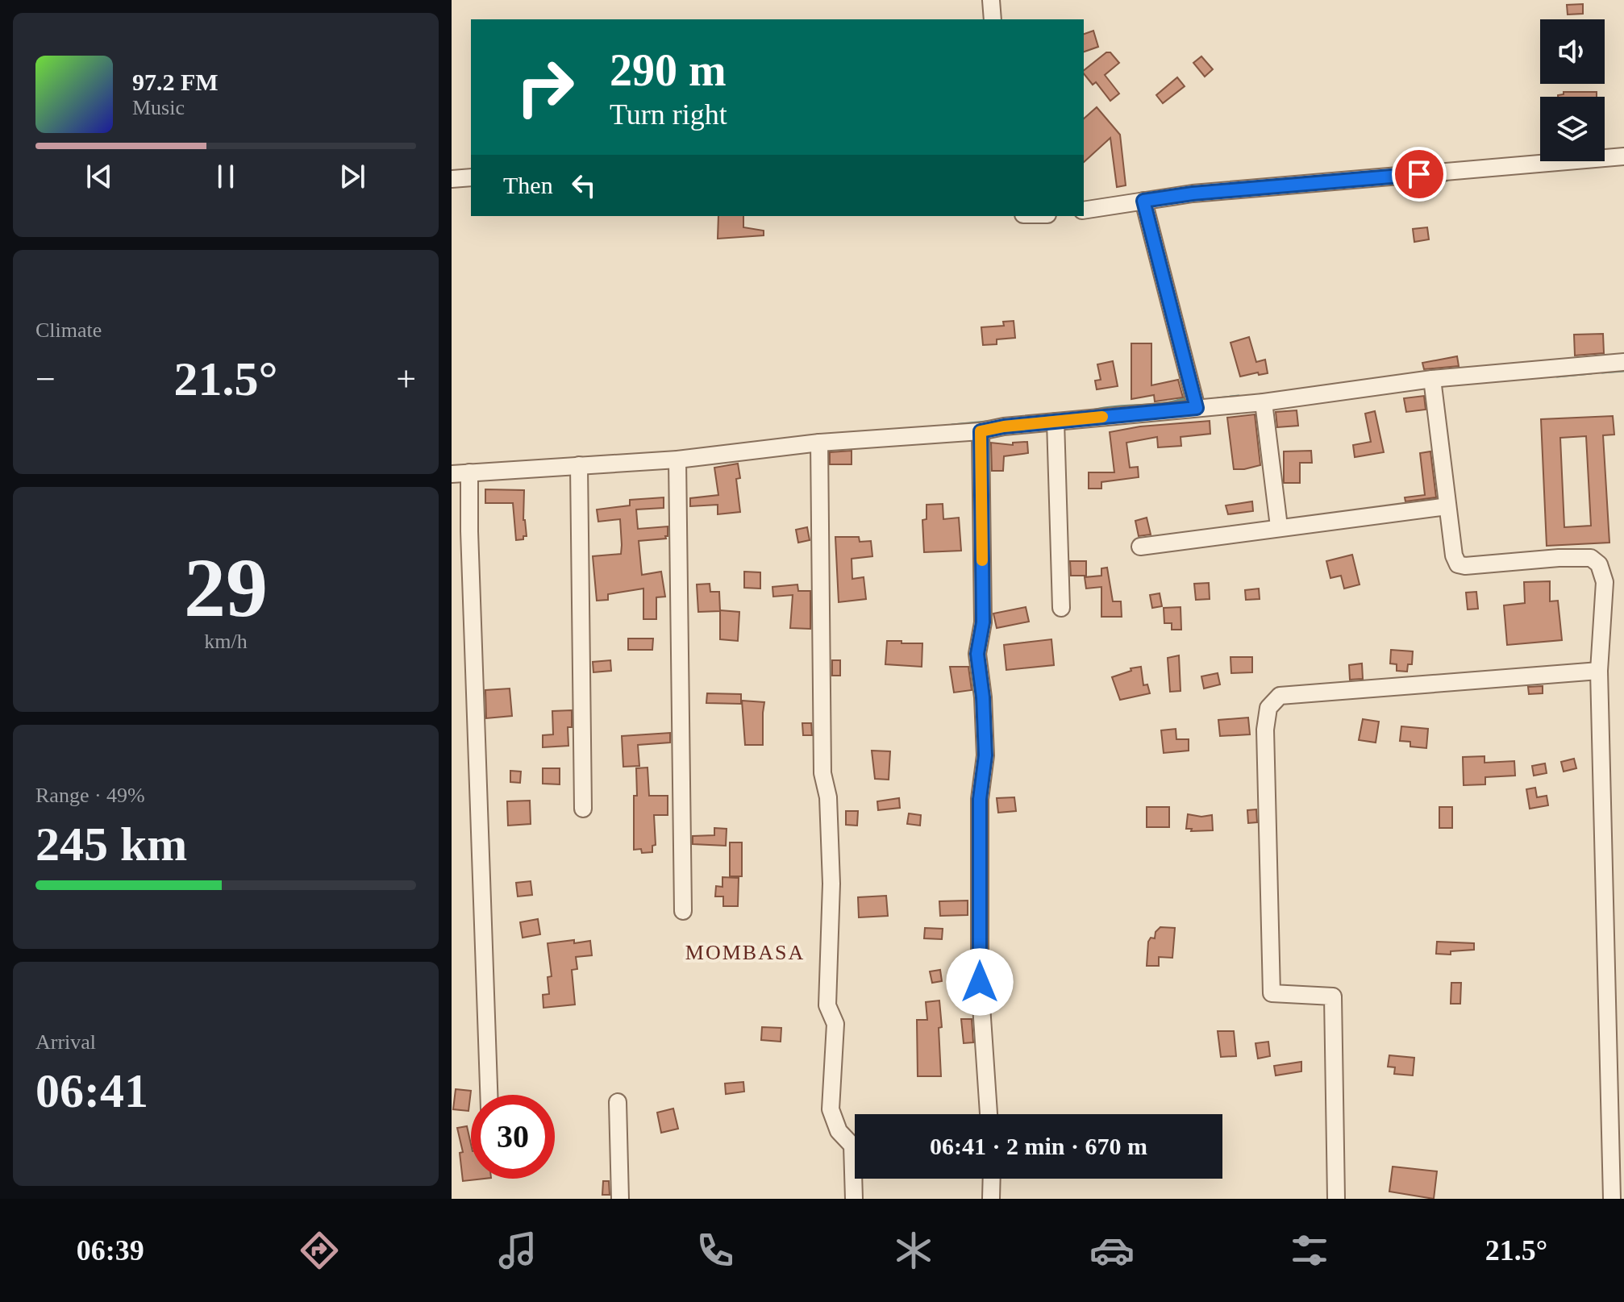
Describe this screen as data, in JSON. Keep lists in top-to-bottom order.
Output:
{
  "districts": ["MOMBASA"],
  "page": {
    "turn": ["290 m", "Turn right"],
    "song": ["97.2 FM", "Music"],
    "then": "Then",
    "tile": [
      "Climate",
      ["29", "km/h"],
      ["Range · 49%", "245 km"],
      ["Arrival", "06:41"]
    ],
    "heat": ["−", "21.5°", "+"],
    "limit": "30",
    "trip": "06:41 · 2 min · 670 m",
    "tabs": ["06:39", "21.5°"]
  }
}
